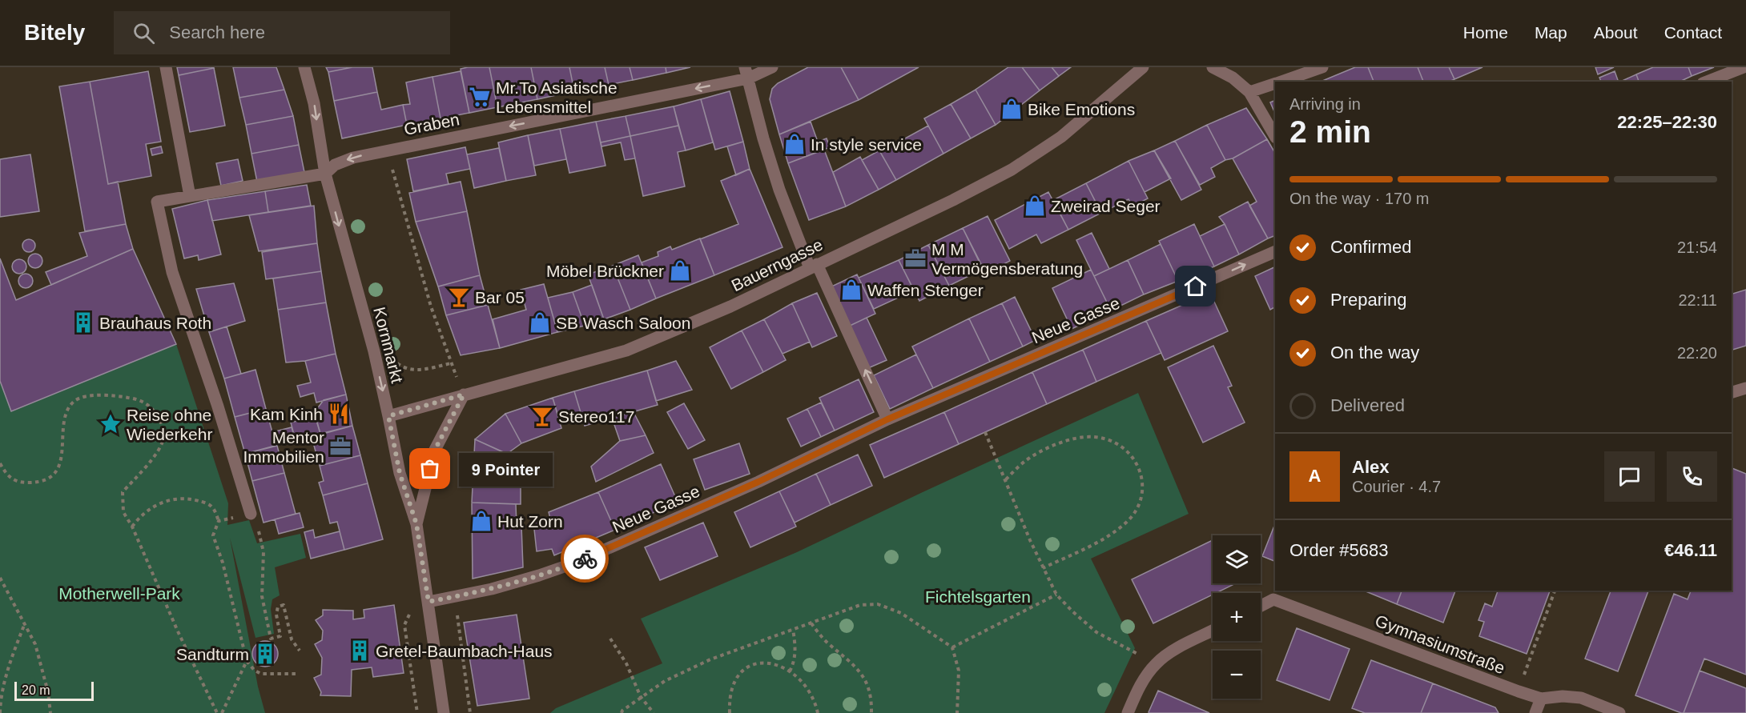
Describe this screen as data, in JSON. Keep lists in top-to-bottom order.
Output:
{
  "streets": {
    "street": [
      "Graben",
      "Bauerngasse",
      "Neue Gasse",
      "Kornmarkt",
      "Gymnasiumstraße"
    ]
  },
  "crossings": [
    ["Graben", "Kornmarkt"],
    ["Bauerngasse", "Kornmarkt"],
    ["Neue Gasse", "Kornmarkt"]
  ],
  "one_way": ["Graben", "Neue Gasse", "Kornmarkt"],
  "parks": ["Motherwell-Park", "Fichtelsgarten"],
  "places": {
    "supermarket": ["Mr.To Asiatische Lebensmittel"],
    "shop": [
      "Bike Emotions",
      "In style service",
      "Zweirad Seger",
      "Möbel Brückner",
      "Waffen Stenger",
      "SB Wasch Saloon",
      "Hut Zorn"
    ],
    "office": ["M M Vermögensberatung", "Mentor Immobilien"],
    "bar": ["Bar 05", "Stereo117"],
    "building": ["Brauhaus Roth", "Gretel-Baumbach-Haus", "Sandturm"],
    "restaurant": ["Kam Kinh"],
    "place": ["Reise ohne Wiederkehr"],
    "other": ["9 Pointer"]
  },
  "scale_bar": "20 m",
  "page": {
    "header": "Bitely",
    "search": "Search here",
    "nav": [
      "Home",
      "Map",
      "About",
      "Contact"
    ],
    "heading": ["2 min", "Arriving in", "22:25–22:30"],
    "panel": [
      "Alex",
      "Courier · 4.7",
      "Order #5683",
      "€46.11"
    ],
    "bar": "On the way · 170 m",
    "list": [
      ["Confirmed", "21:54"],
      ["Preparing", "22:11"],
      ["On the way", "22:20"],
      "Delivered"
    ],
    "round": "A",
    "bubble": "9 Pointer",
    "map_buttons": ["+", "−"],
    "scale": "20 m"
  }
}
